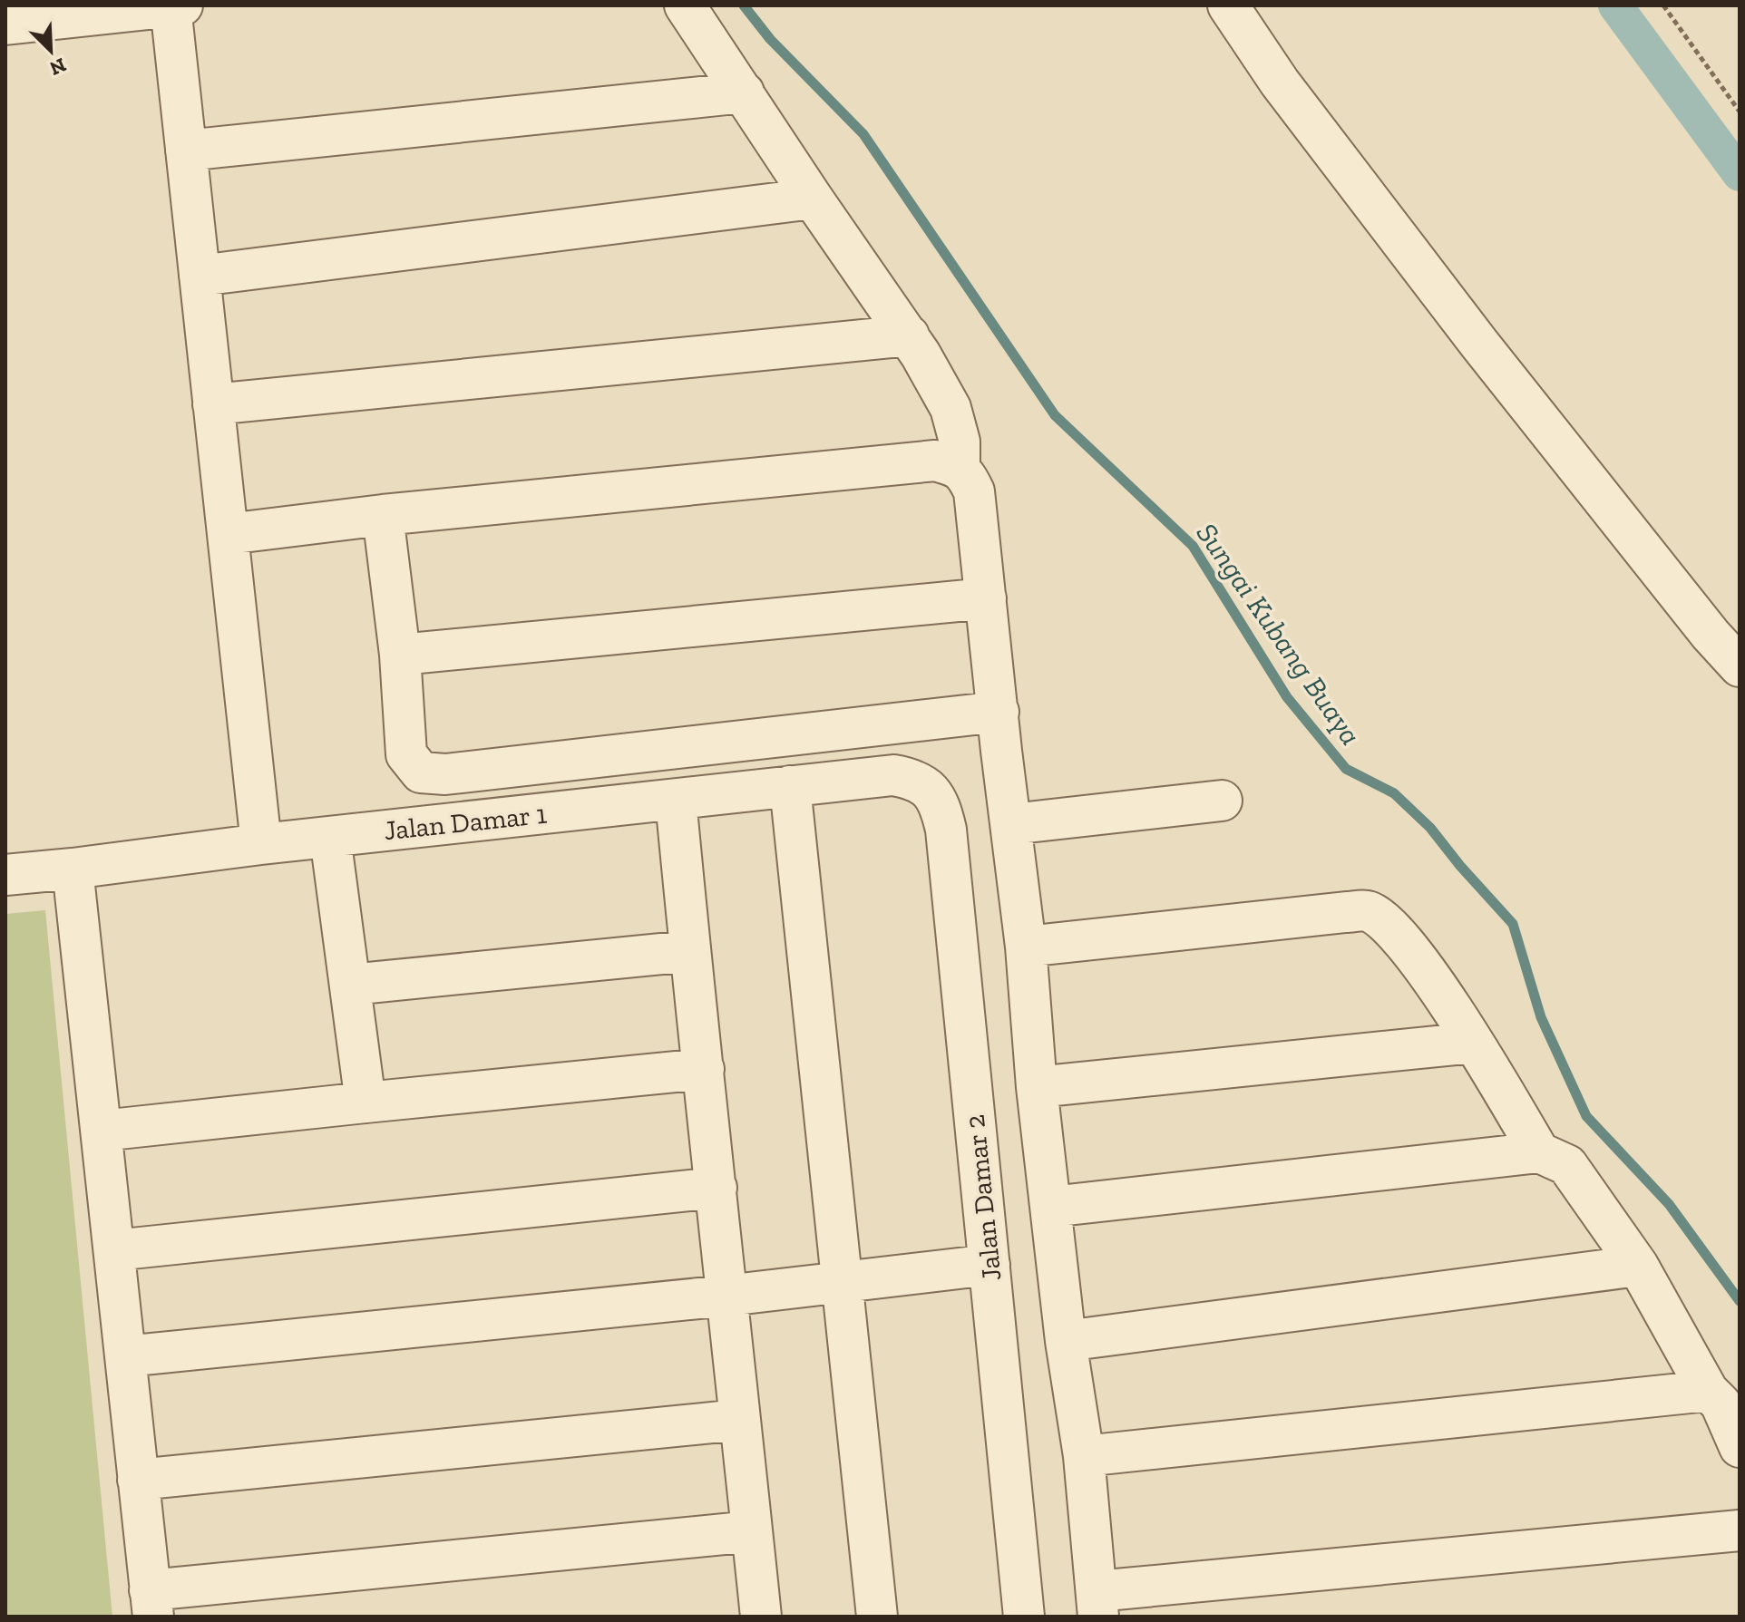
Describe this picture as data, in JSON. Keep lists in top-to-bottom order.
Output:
{
  "streets": {
    "street": ["Jalan Damar 1", "Jalan Damar 2"]
  },
  "crossings": [
    ["Jalan Damar 1", "Jalan Damar 2"]
  ],
  "water": ["Sungai Kubang Buaya"],
  "north": "bottom right"
}
